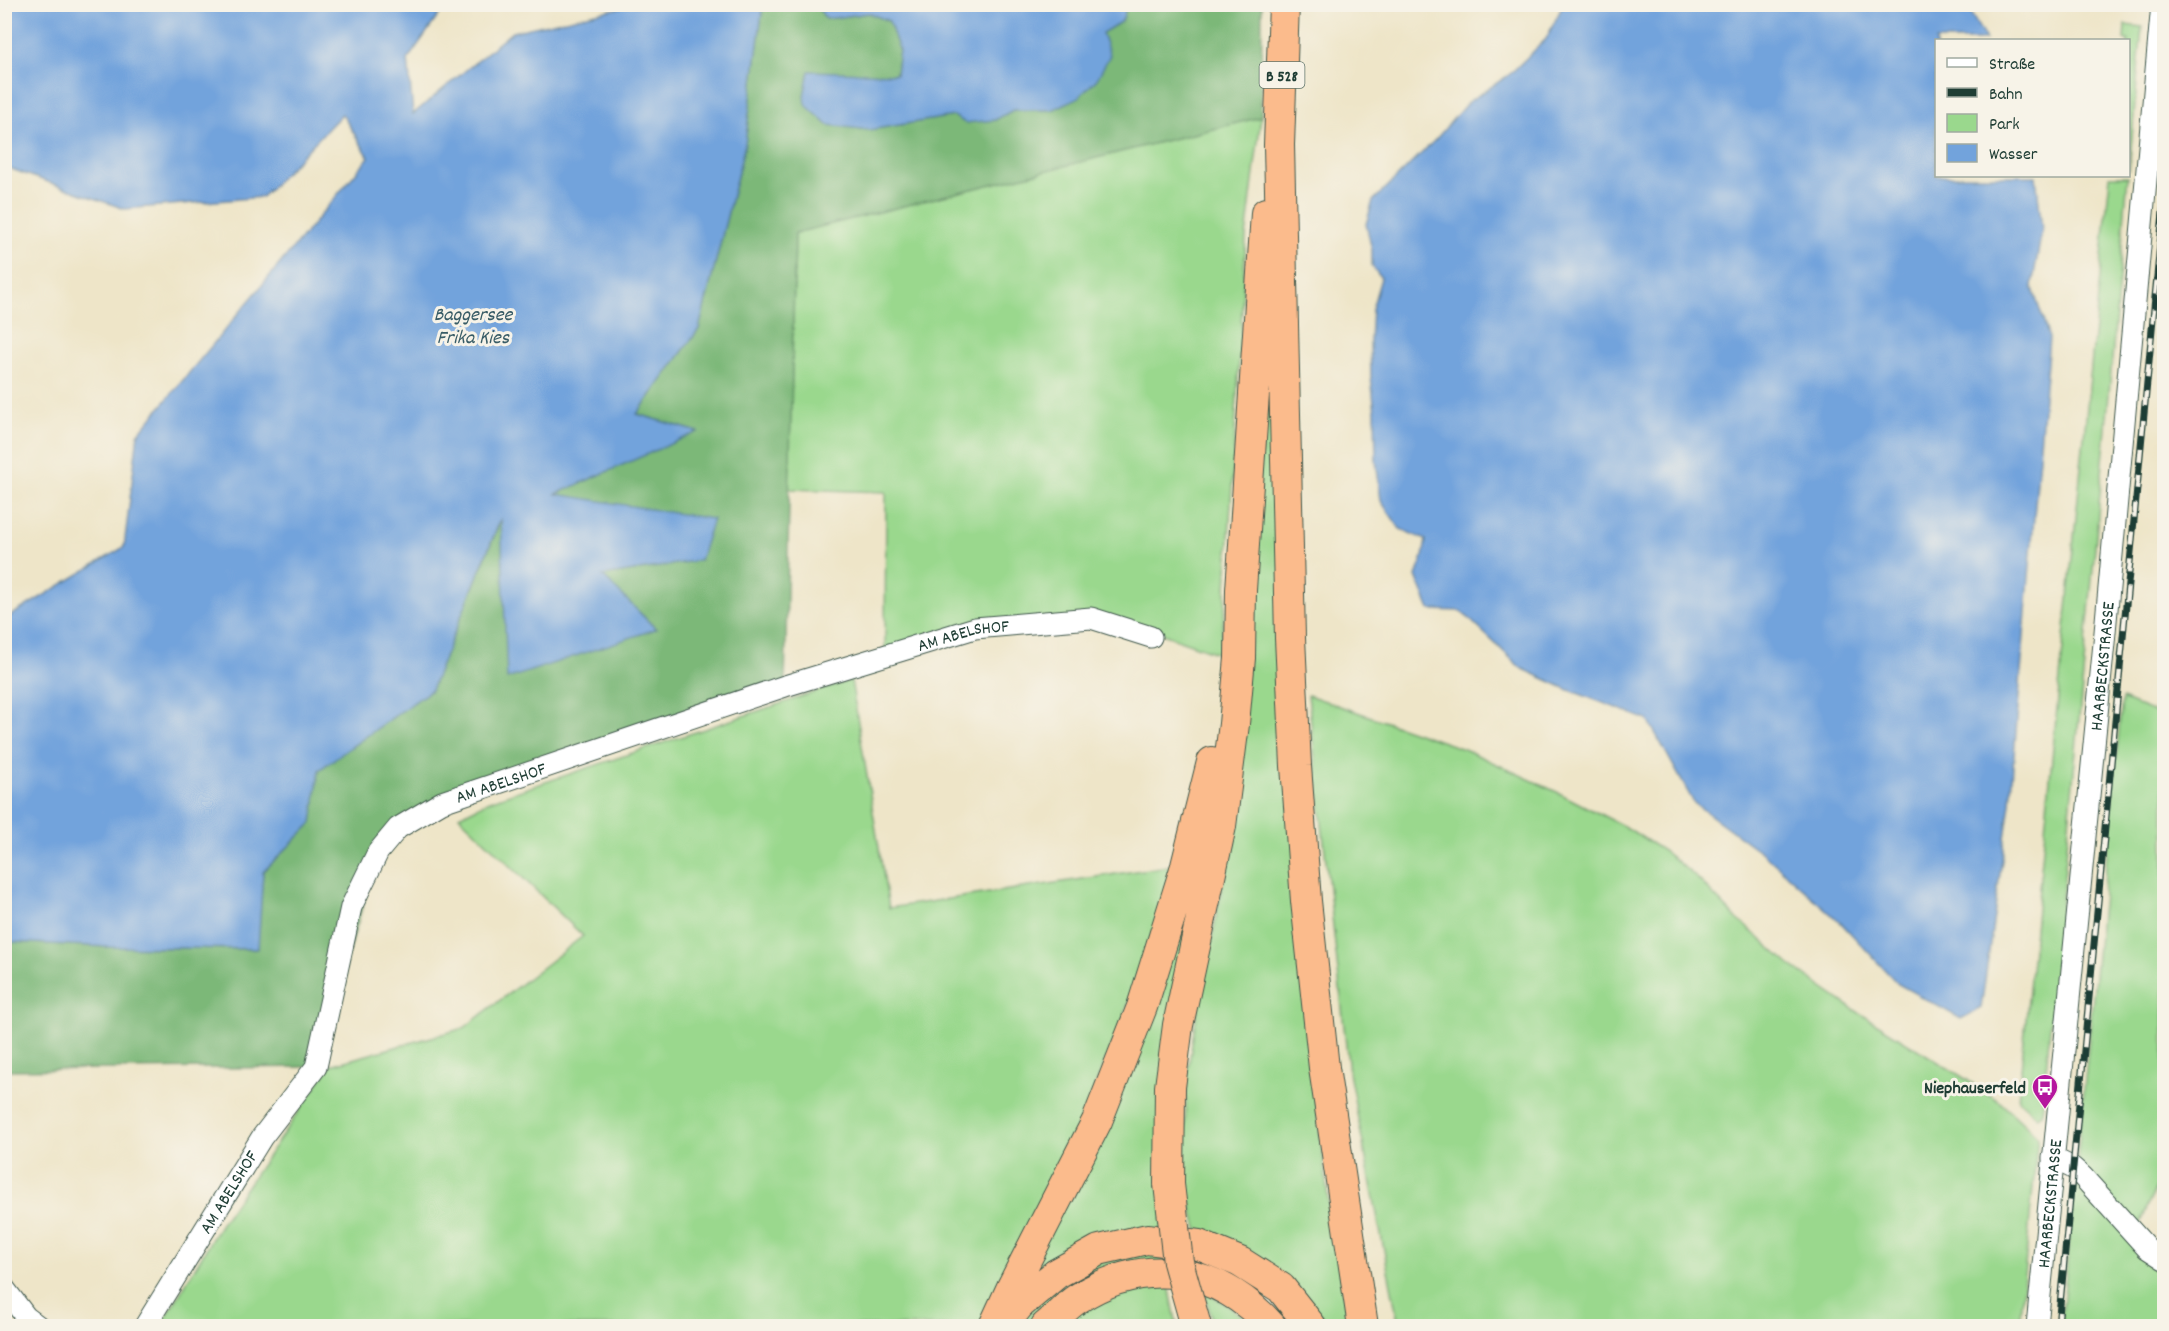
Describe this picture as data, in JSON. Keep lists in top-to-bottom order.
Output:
{
  "streets": {
    "highway": ["B 528"],
    "street": ["AM ABELSHOF", "HAARBECKSTRASSE"]
  },
  "water": ["Baggersee Frika Kies"],
  "places": {
    "bus stop": ["Niephauserfeld"]
  },
  "legend": [
    "Straße",
    "Bahn",
    "Park",
    "Wasser"
  ]
}
